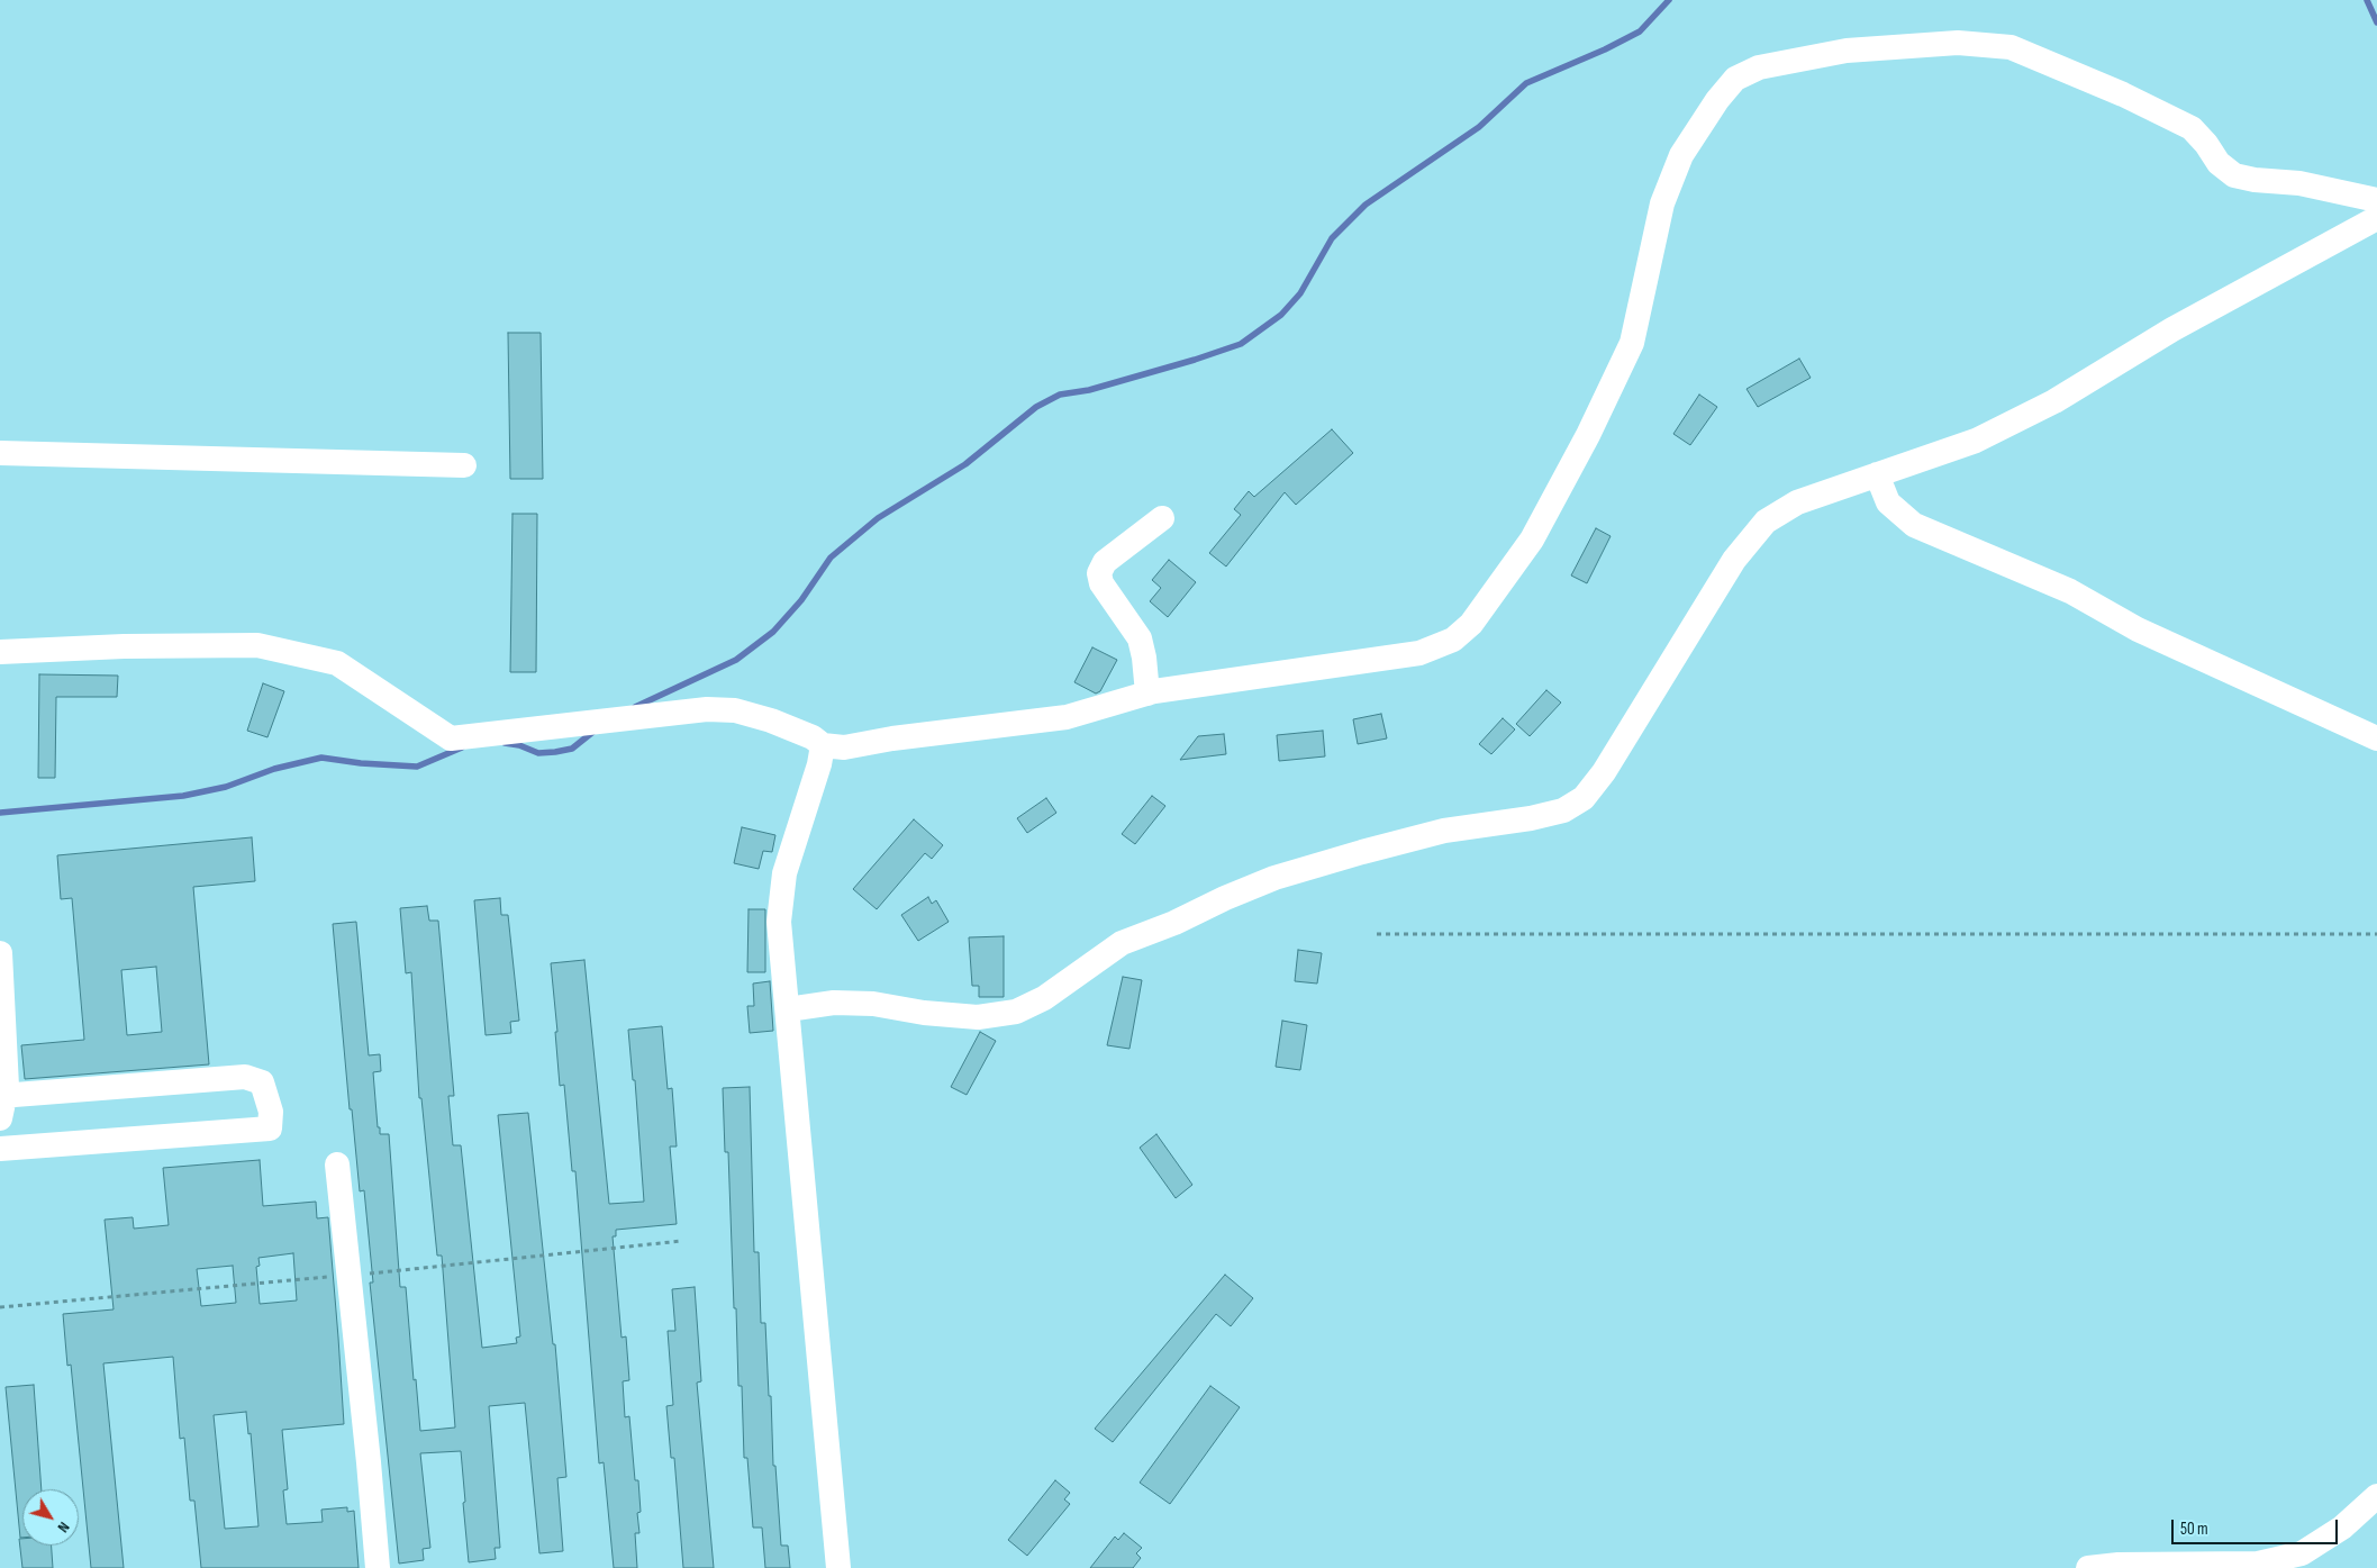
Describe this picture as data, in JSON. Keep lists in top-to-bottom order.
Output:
{
  "scale_bar": "50 m",
  "north": "bottom right"
}
